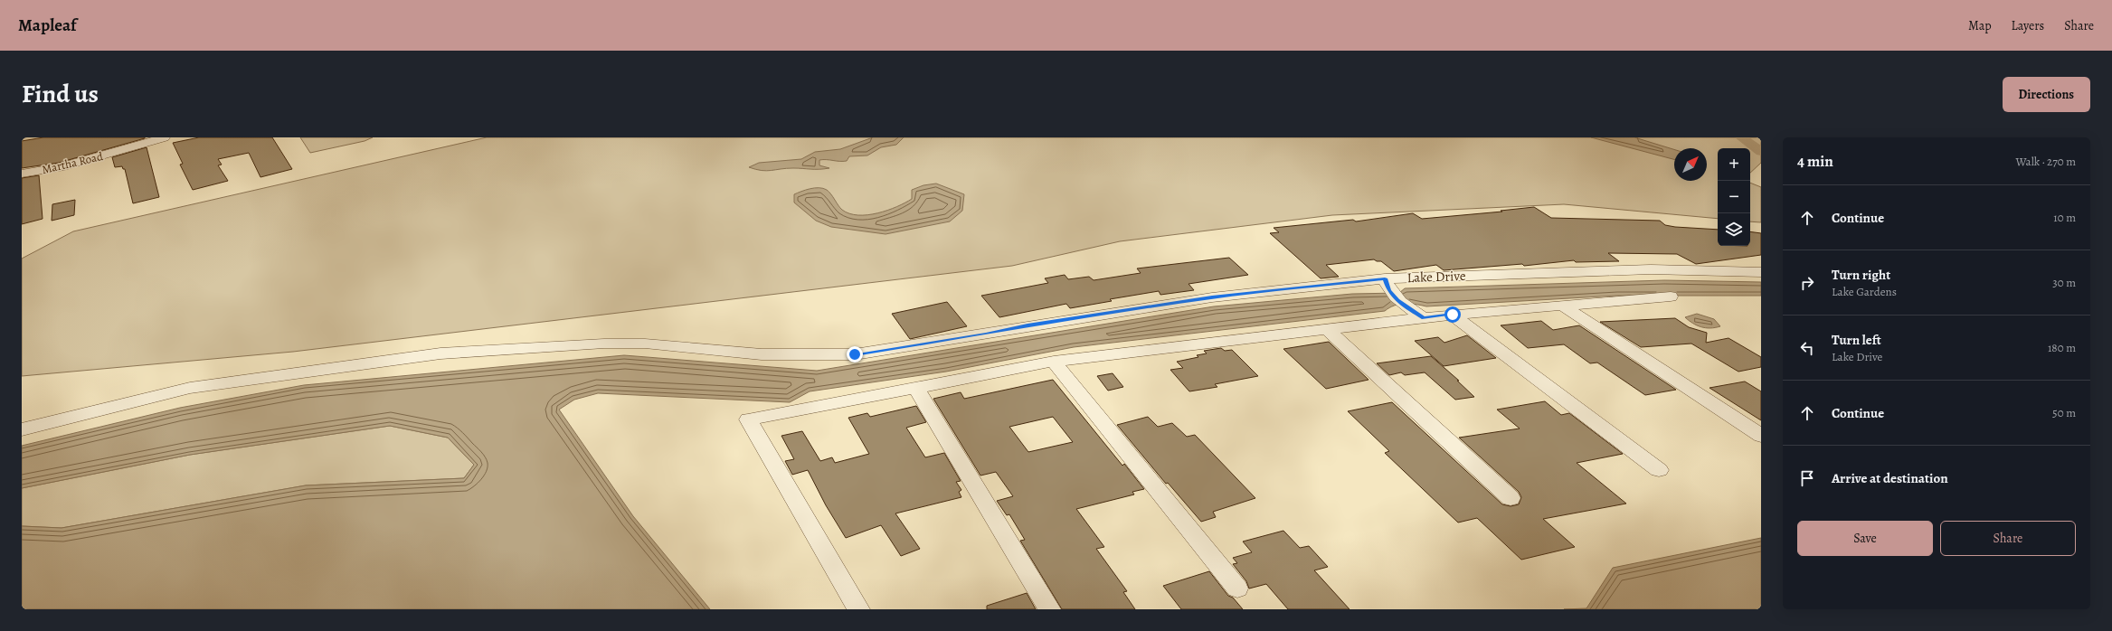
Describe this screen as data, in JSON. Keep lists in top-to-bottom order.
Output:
{
  "streets": {
    "street": ["Martha Road", "Lake Drive"]
  },
  "north": "top right",
  "page": {
    "header": "Mapleaf",
    "nav": ["Map", "Layers", "Share"],
    "title": "Find us",
    "buttons": [
      "Directions",
      ["Save", "Share"]
    ],
    "heading": ["4 min", "Walk · 270 m"],
    "map_buttons": ["+", "−"],
    "list": [
      ["Continue", "10 m"],
      ["Turn right", "Lake Gardens", "30 m"],
      ["Turn left", "Lake Drive", "180 m"],
      ["Continue", "50 m"],
      "Arrive at destination"
    ]
  }
}
